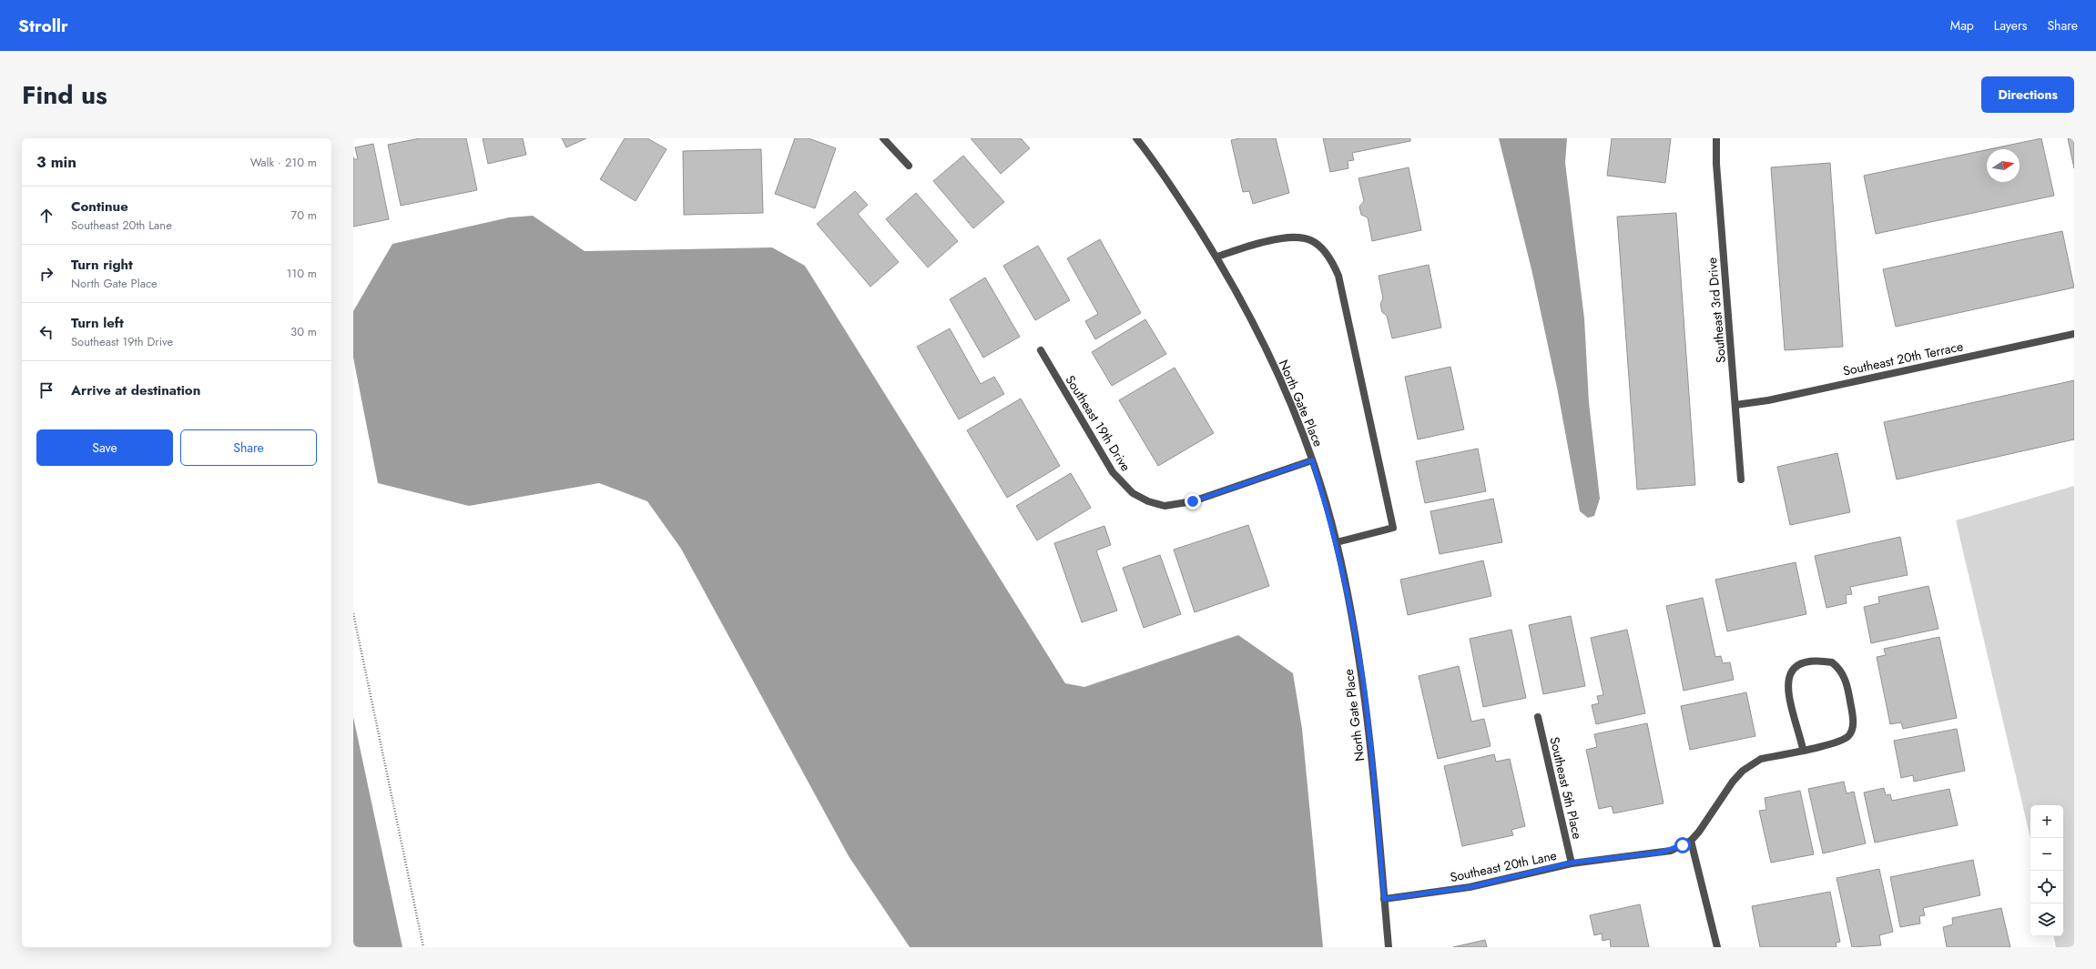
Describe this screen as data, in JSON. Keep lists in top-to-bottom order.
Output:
{
  "streets": {
    "street": [
      "Southeast 3rd Drive",
      "Southeast 20th Terrace",
      "North Gate Place",
      "Southeast 19th Drive",
      "Southeast 5th Place",
      "Southeast 20th Lane"
    ]
  },
  "crossings": [
    ["Southeast 3rd Drive", "Southeast 20th Terrace"],
    ["North Gate Place", "Southeast 19th Drive"],
    ["North Gate Place", "Southeast 20th Lane"],
    ["Southeast 5th Place", "Southeast 20th Lane"]
  ],
  "north": "right",
  "page": {
    "header": "Strollr",
    "nav": ["Map", "Layers", "Share"],
    "title": "Find us",
    "buttons": [
      "Directions",
      ["Save", "Share"]
    ],
    "heading": ["3 min", "Walk · 210 m"],
    "list": [
      ["Continue", "Southeast 20th Lane", "70 m"],
      ["Turn right", "North Gate Place", "110 m"],
      ["Turn left", "Southeast 19th Drive", "30 m"],
      "Arrive at destination"
    ],
    "map_buttons": ["+", "−"]
  }
}
